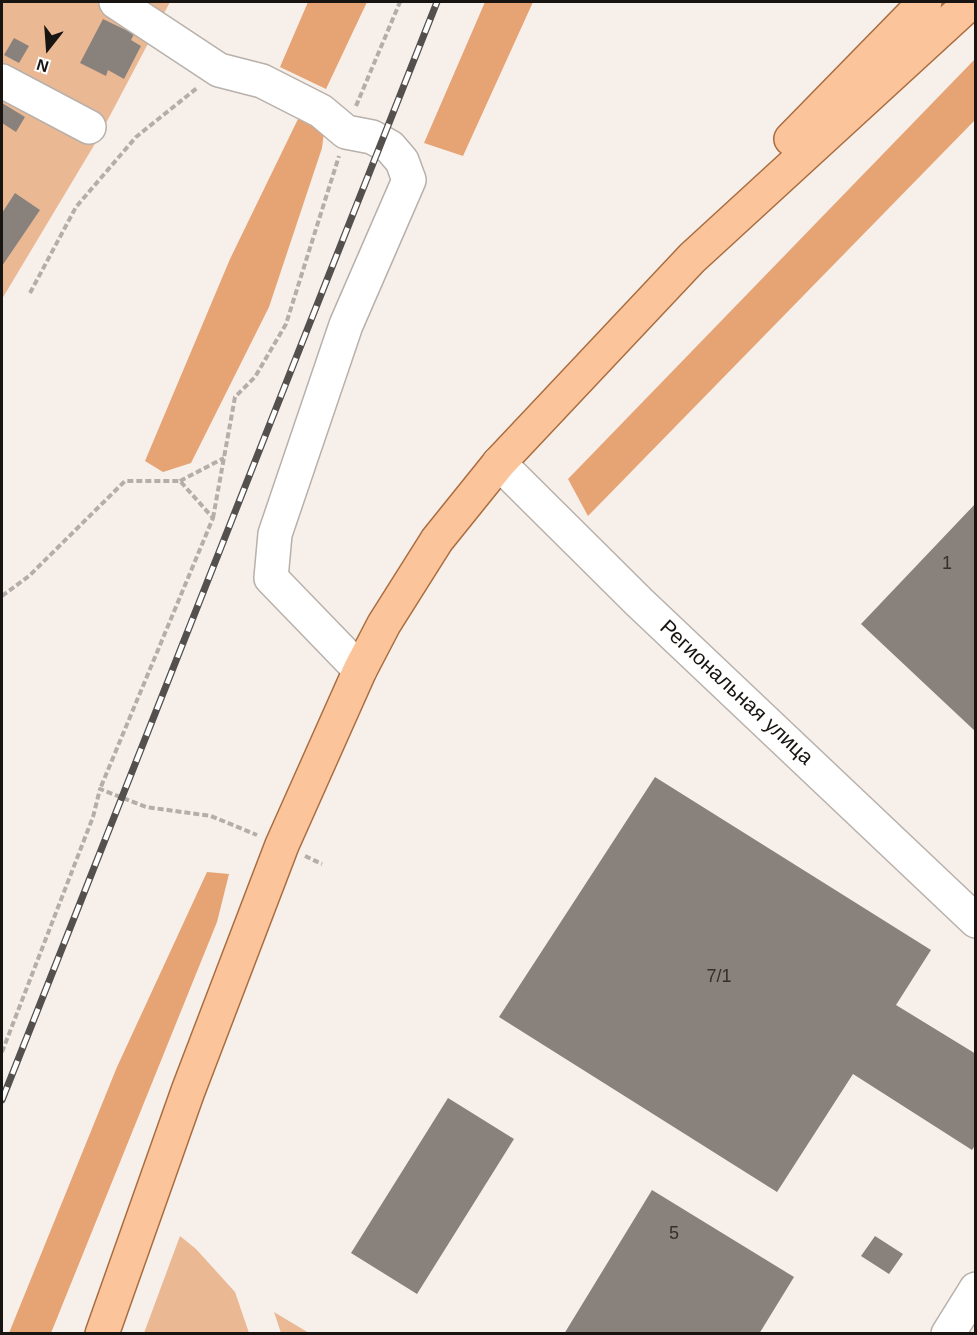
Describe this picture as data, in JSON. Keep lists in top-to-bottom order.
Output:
{
  "streets": {
    "street": ["Региональная улица"]
  },
  "house_numbers": ["1", "7/1", "5"],
  "north": "bottom"
}
